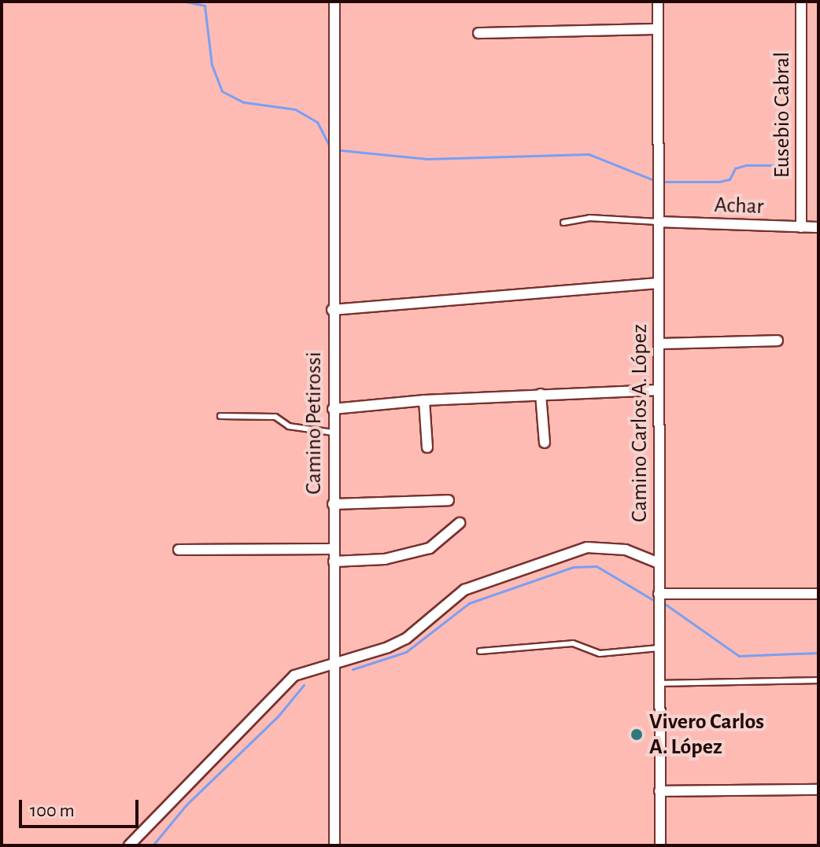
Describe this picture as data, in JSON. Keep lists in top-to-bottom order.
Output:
{
  "streets": {
    "street": [
      "Eusebio Cabral",
      "Achar",
      "Camino Petirossi",
      "Camino Carlos A. López"
    ]
  },
  "crossings": [
    ["Eusebio Cabral", "Achar"],
    ["Achar", "Camino Carlos A. López"]
  ],
  "places": ["Vivero Carlos A. López"],
  "scale_bar": "100 m"
}
